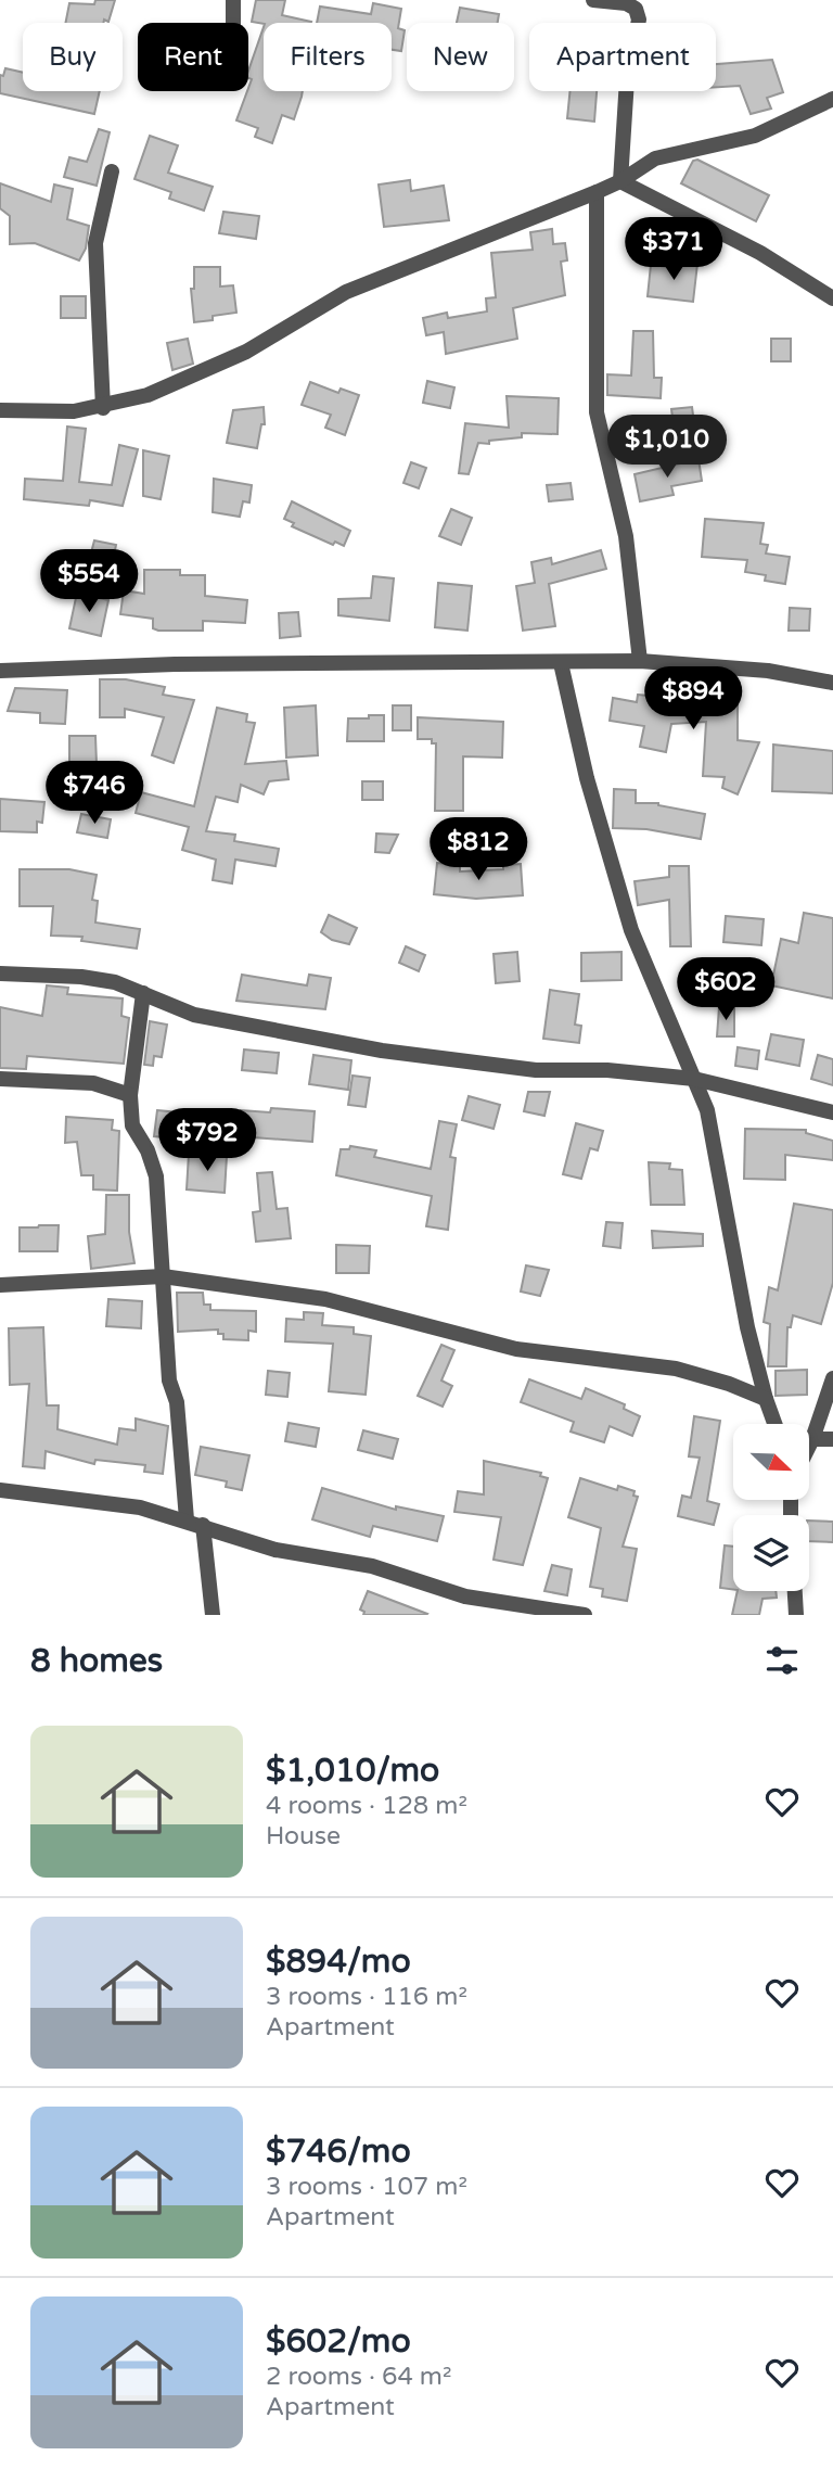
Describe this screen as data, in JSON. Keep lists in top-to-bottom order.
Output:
{
  "north": "bottom right",
  "page": {
    "chip": [
      "Buy",
      "Rent",
      "Filters",
      "New",
      "Apartment"
    ],
    "price": [
      "$371",
      "$1,010",
      "$554",
      "$894",
      "$746",
      "$812",
      "$602",
      "$792"
    ],
    "heading": "8 homes",
    "list": [
      {
        "name": "$1,010/mo",
        "note": "4 rooms · 128 m² · House"
      },
      {
        "name": "$894/mo",
        "note": "3 rooms · 116 m² · Apartment"
      },
      {
        "name": "$746/mo",
        "note": "3 rooms · 107 m² · Apartment"
      },
      {
        "name": "$602/mo",
        "note": "2 rooms · 64 m² · Apartment"
      }
    ]
  }
}
